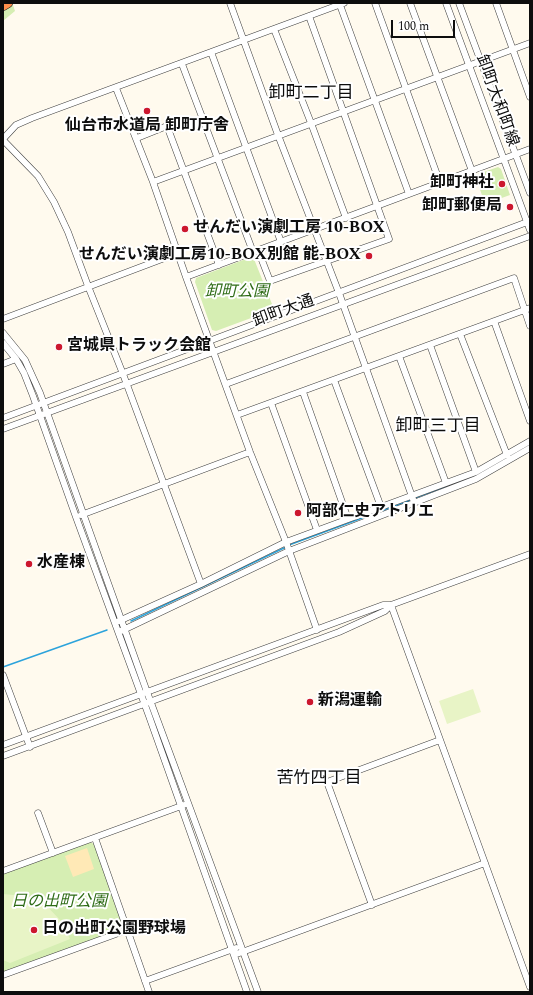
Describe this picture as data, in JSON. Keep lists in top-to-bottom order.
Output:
{
  "streets": {
    "street": ["卸町大和町線", "卸町大通"]
  },
  "districts": ["卸町二丁目", "卸町三丁目", "苦竹四丁目"],
  "parks": ["卸町公園", "日の出町公園"],
  "places": [
    "仙台市水道局 卸町庁舎",
    "卸町神社",
    "卸町郵便局",
    "せんだい演劇工房 10-BOX",
    "せんだい演劇工房10-BOX別館 能-BOX",
    "宮城県トラック会館",
    "阿部仁史アトリエ",
    "水産棟",
    "新潟運輸",
    "日の出町公園野球場"
  ],
  "scale_bar": "100 m"
}
